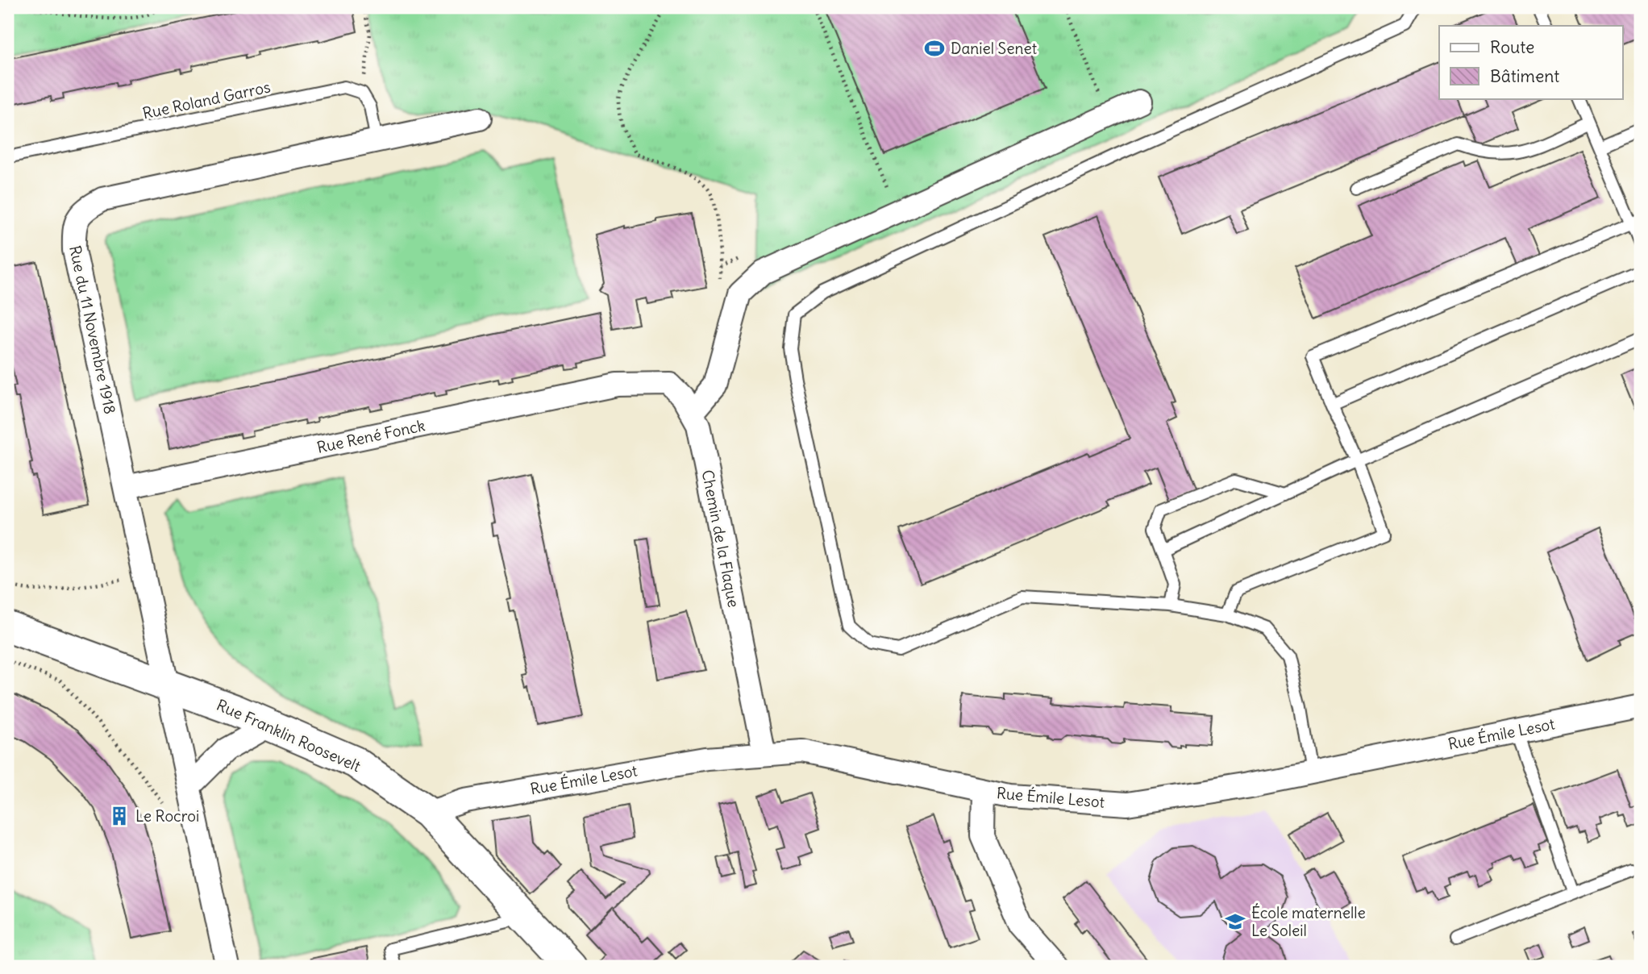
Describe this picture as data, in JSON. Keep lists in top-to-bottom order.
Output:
{
  "streets": {
    "main road": ["Rue Franklin Roosevelt"],
    "street": [
      "Rue du 11 Novembre 1918",
      "Rue René Fonck",
      "Chemin de la Flaque",
      "Rue Émile Lesot"
    ],
    "lane": ["Rue Roland Garros"]
  },
  "crossings": [
    ["Rue du 11 Novembre 1918", "Rue René Fonck"],
    ["Rue du 11 Novembre 1918", "Rue Franklin Roosevelt"],
    ["Rue René Fonck", "Chemin de la Flaque"],
    ["Chemin de la Flaque", "Rue Émile Lesot"],
    ["Rue Émile Lesot", "Rue Franklin Roosevelt"]
  ],
  "places": {
    "sports": ["Daniel Senet"],
    "building": ["Le Rocroi"],
    "school or university": ["École maternelle Le Soleil"]
  },
  "legend": ["Route", "Bâtiment"]
}
